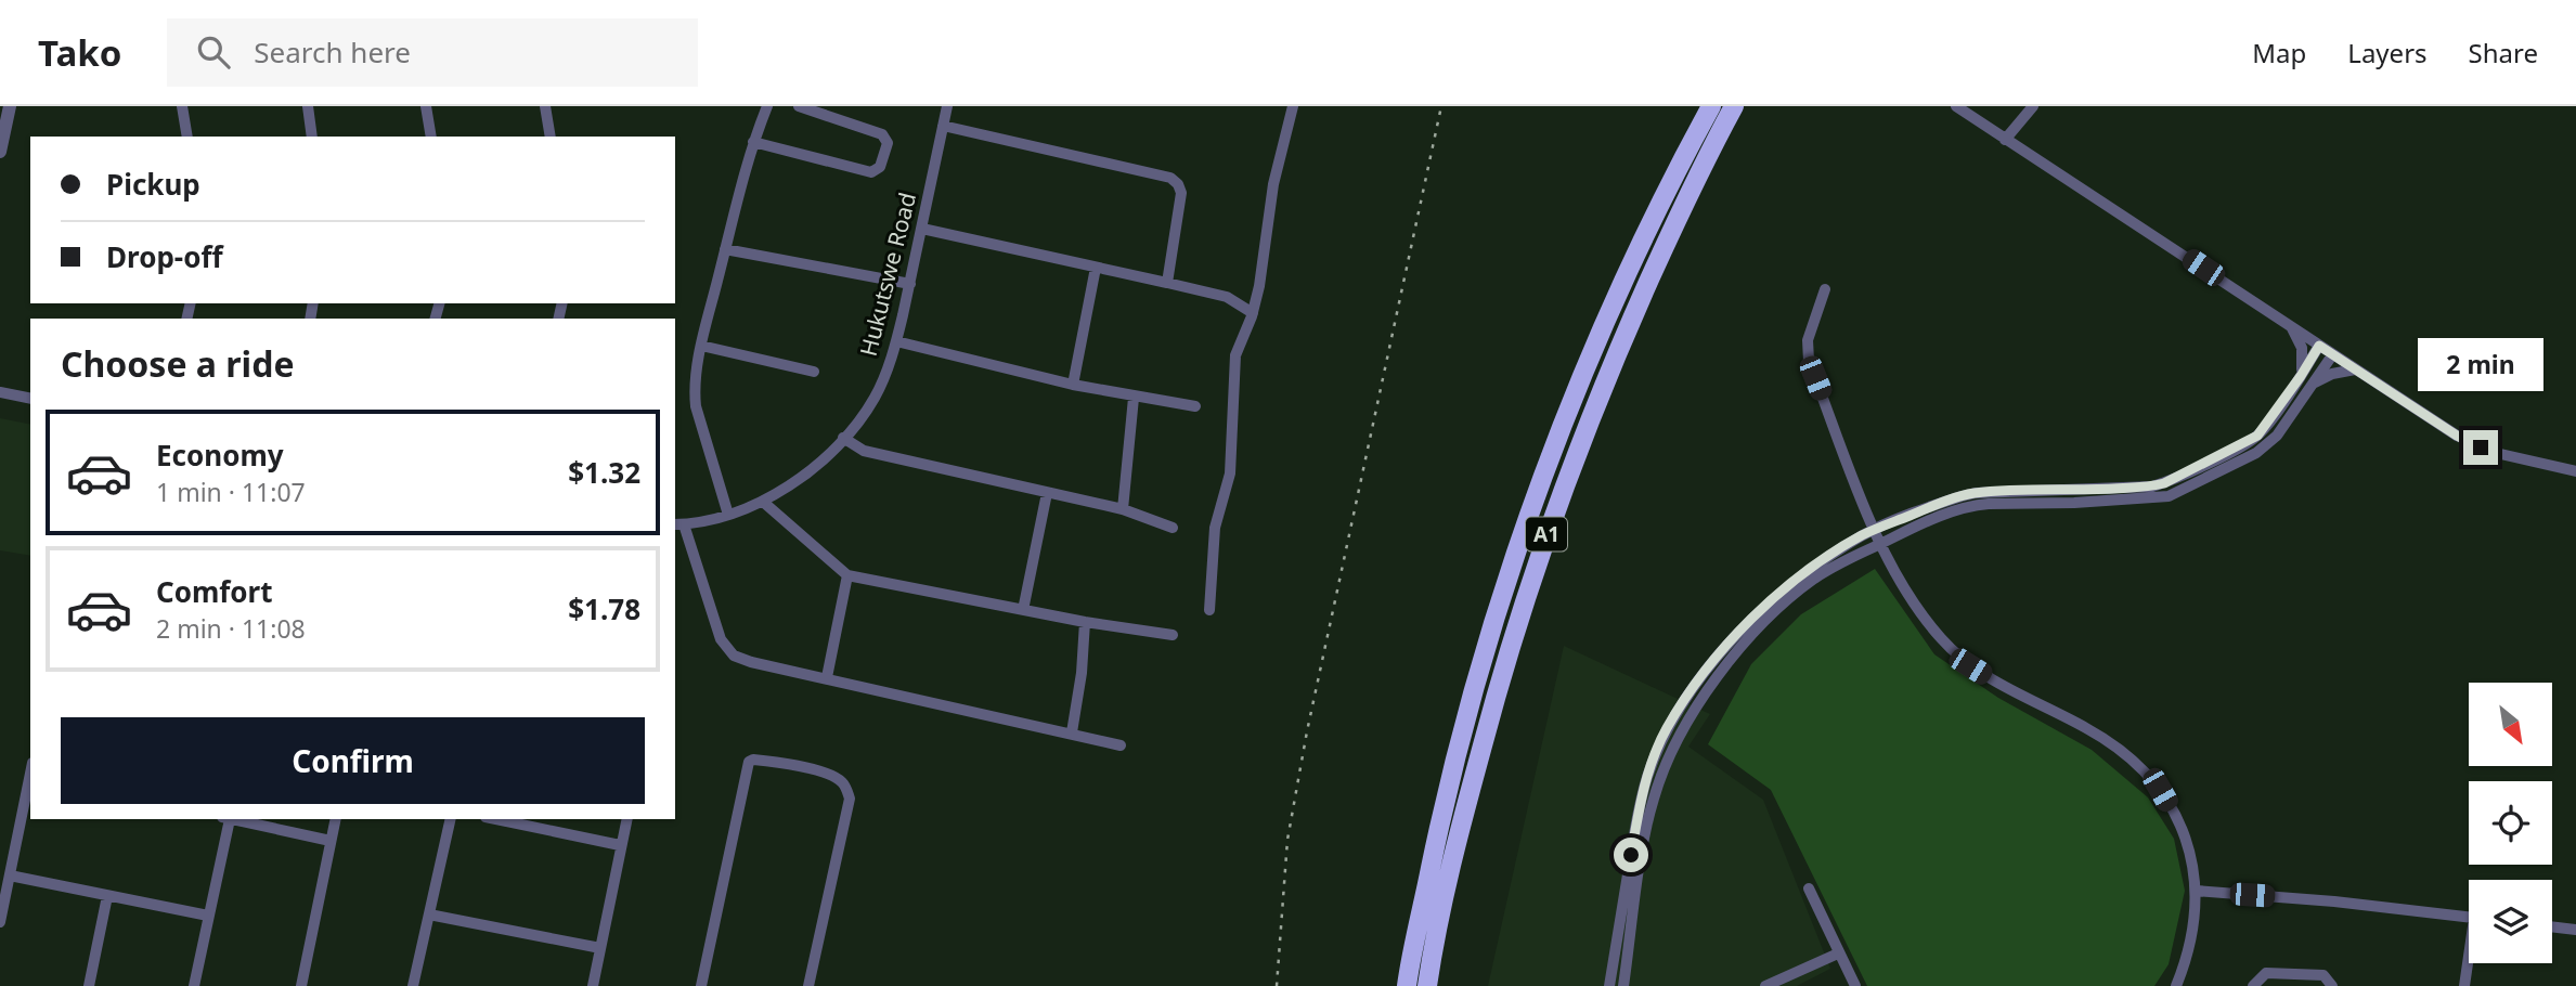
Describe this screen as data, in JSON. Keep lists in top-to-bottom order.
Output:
{
  "streets": {
    "highway": ["A1"],
    "street": ["Hukutswe Road"]
  },
  "north": "bottom right",
  "page": {
    "header": "Tako",
    "search": "Search here",
    "nav": ["Map", "Layers", "Share"],
    "banner": ["Pickup", "Drop-off"],
    "heading": "Choose a ride",
    "bubble": "2 min",
    "list": [
      {
        "name": "Economy",
        "note": "1 min · 11:07",
        "value": "$1.32"
      },
      {
        "name": "Comfort",
        "note": "2 min · 11:08",
        "value": "$1.78"
      }
    ],
    "buttons": "Confirm"
  }
}
